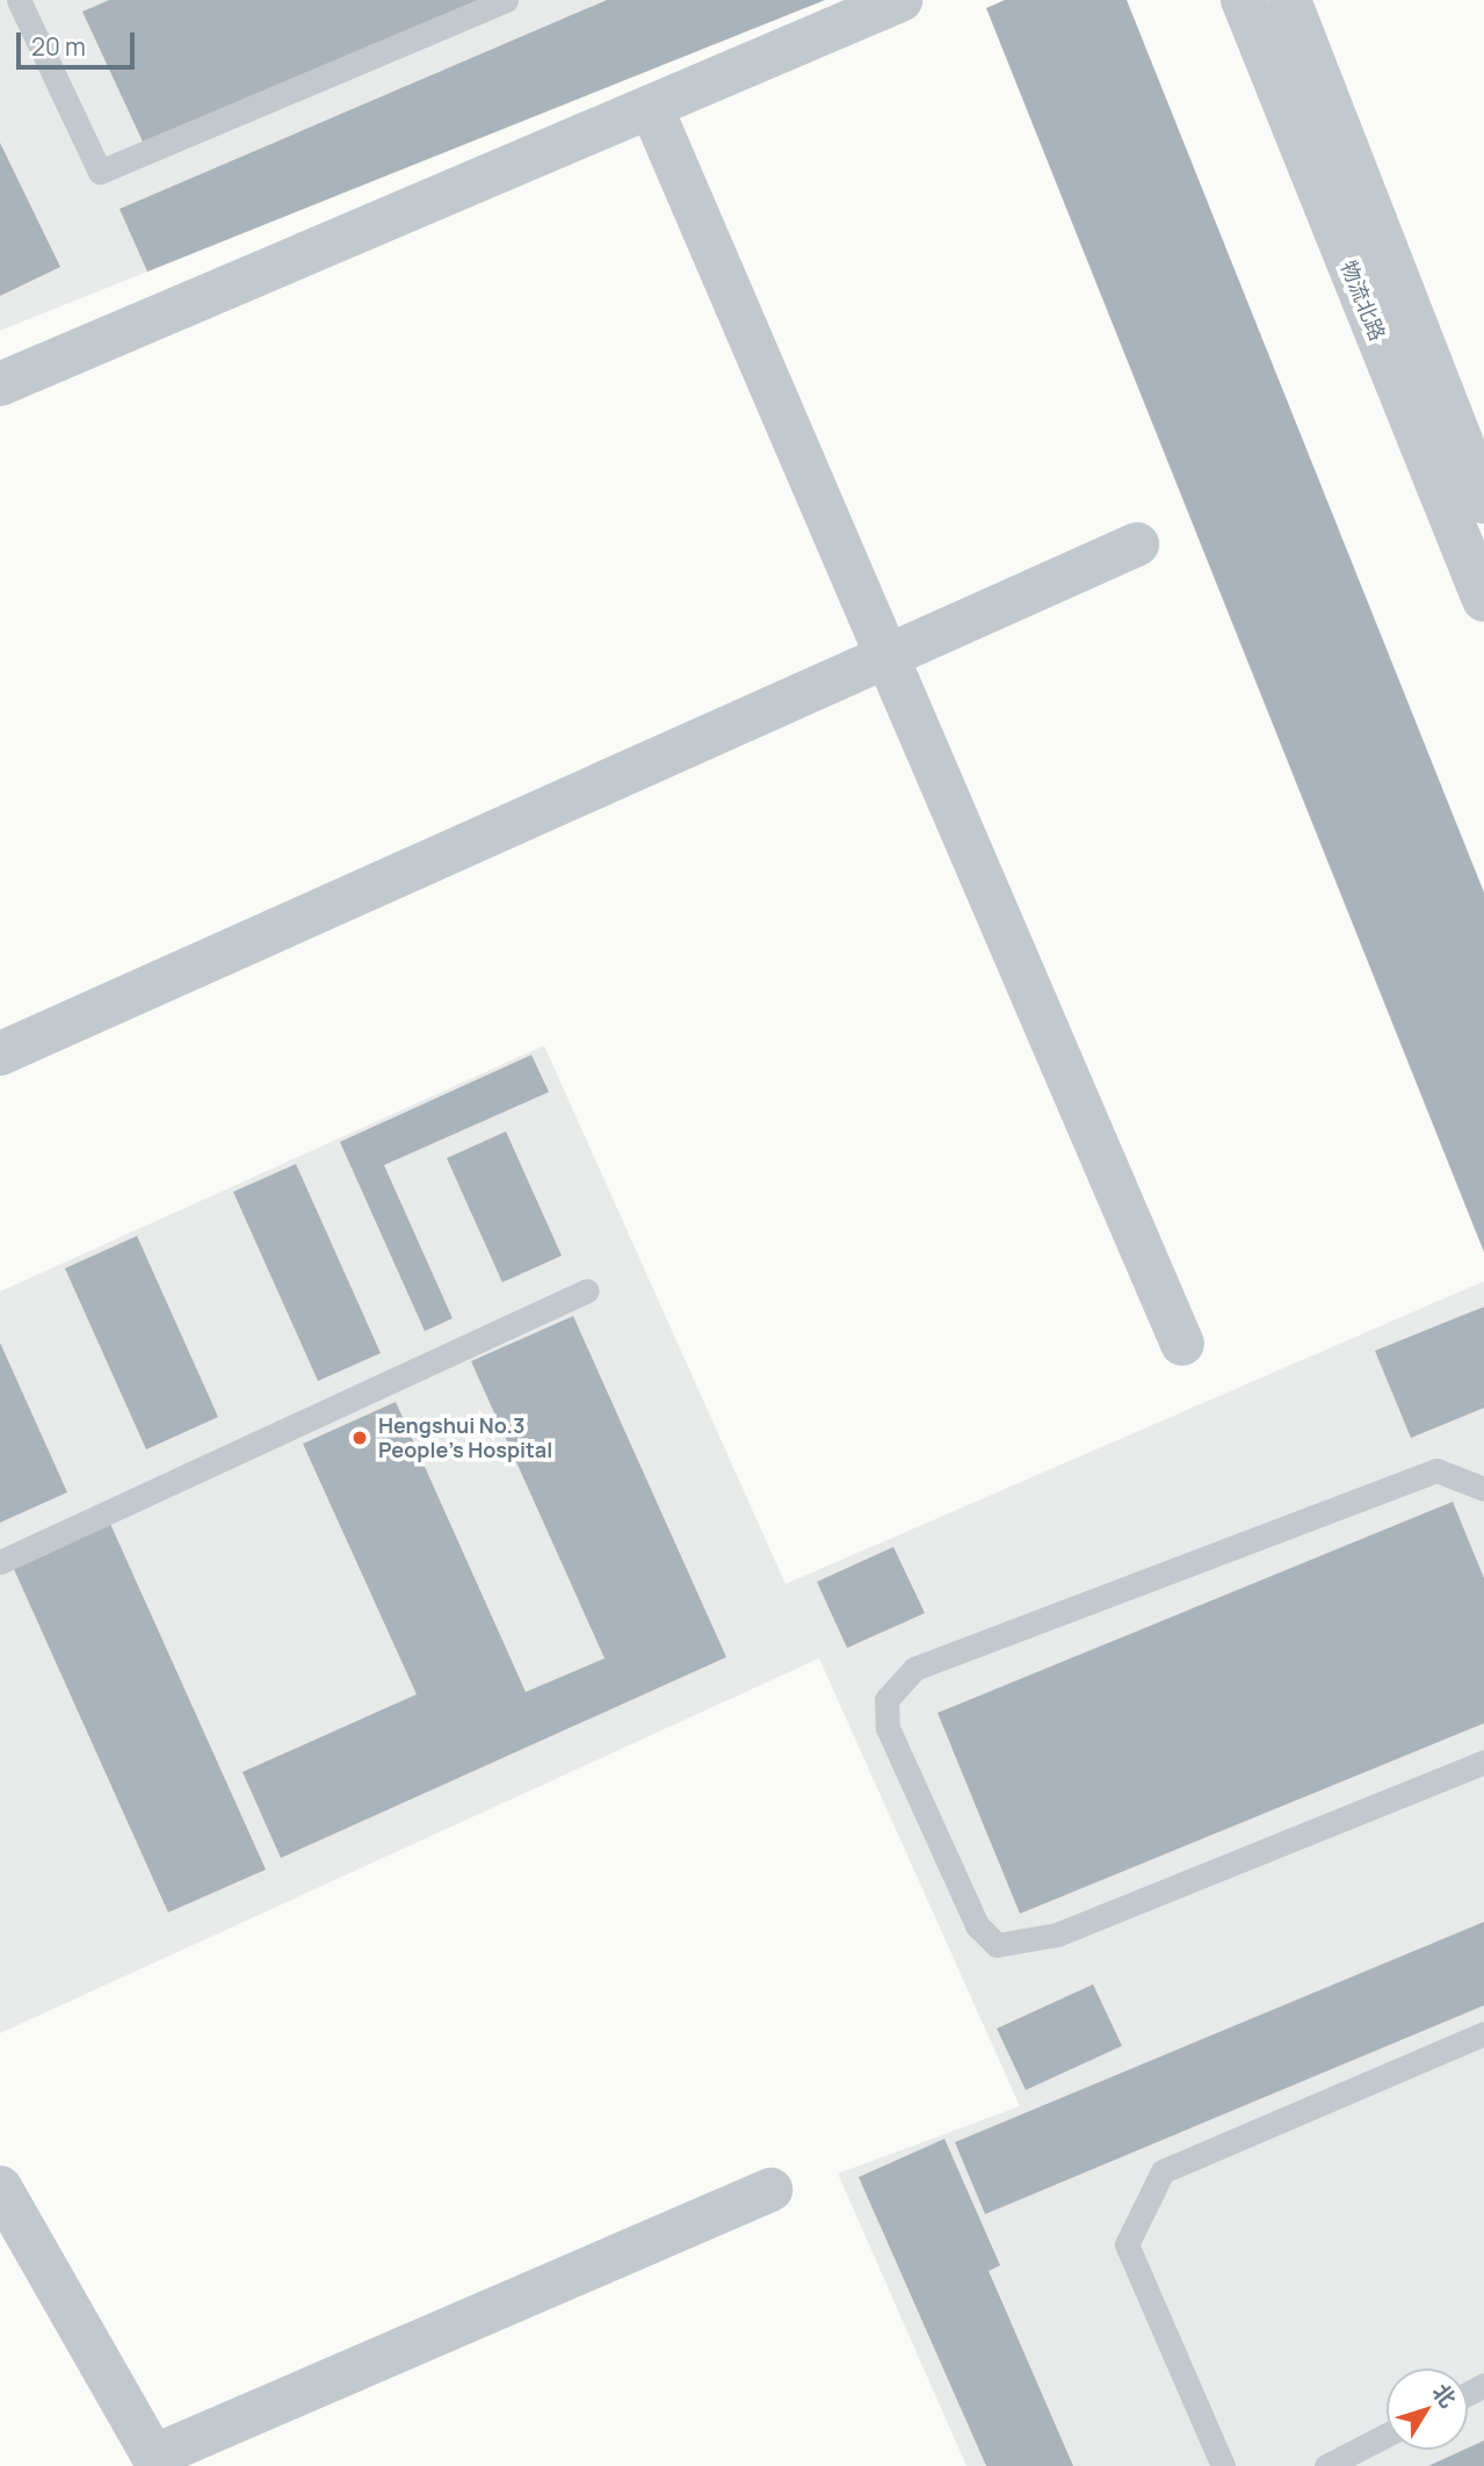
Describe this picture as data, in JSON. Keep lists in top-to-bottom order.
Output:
{
  "streets": {
    "street": ["物流北路"]
  },
  "places": ["Hengshui No.3 People's Hospital"],
  "scale_bar": "20 m",
  "north": "top right"
}
